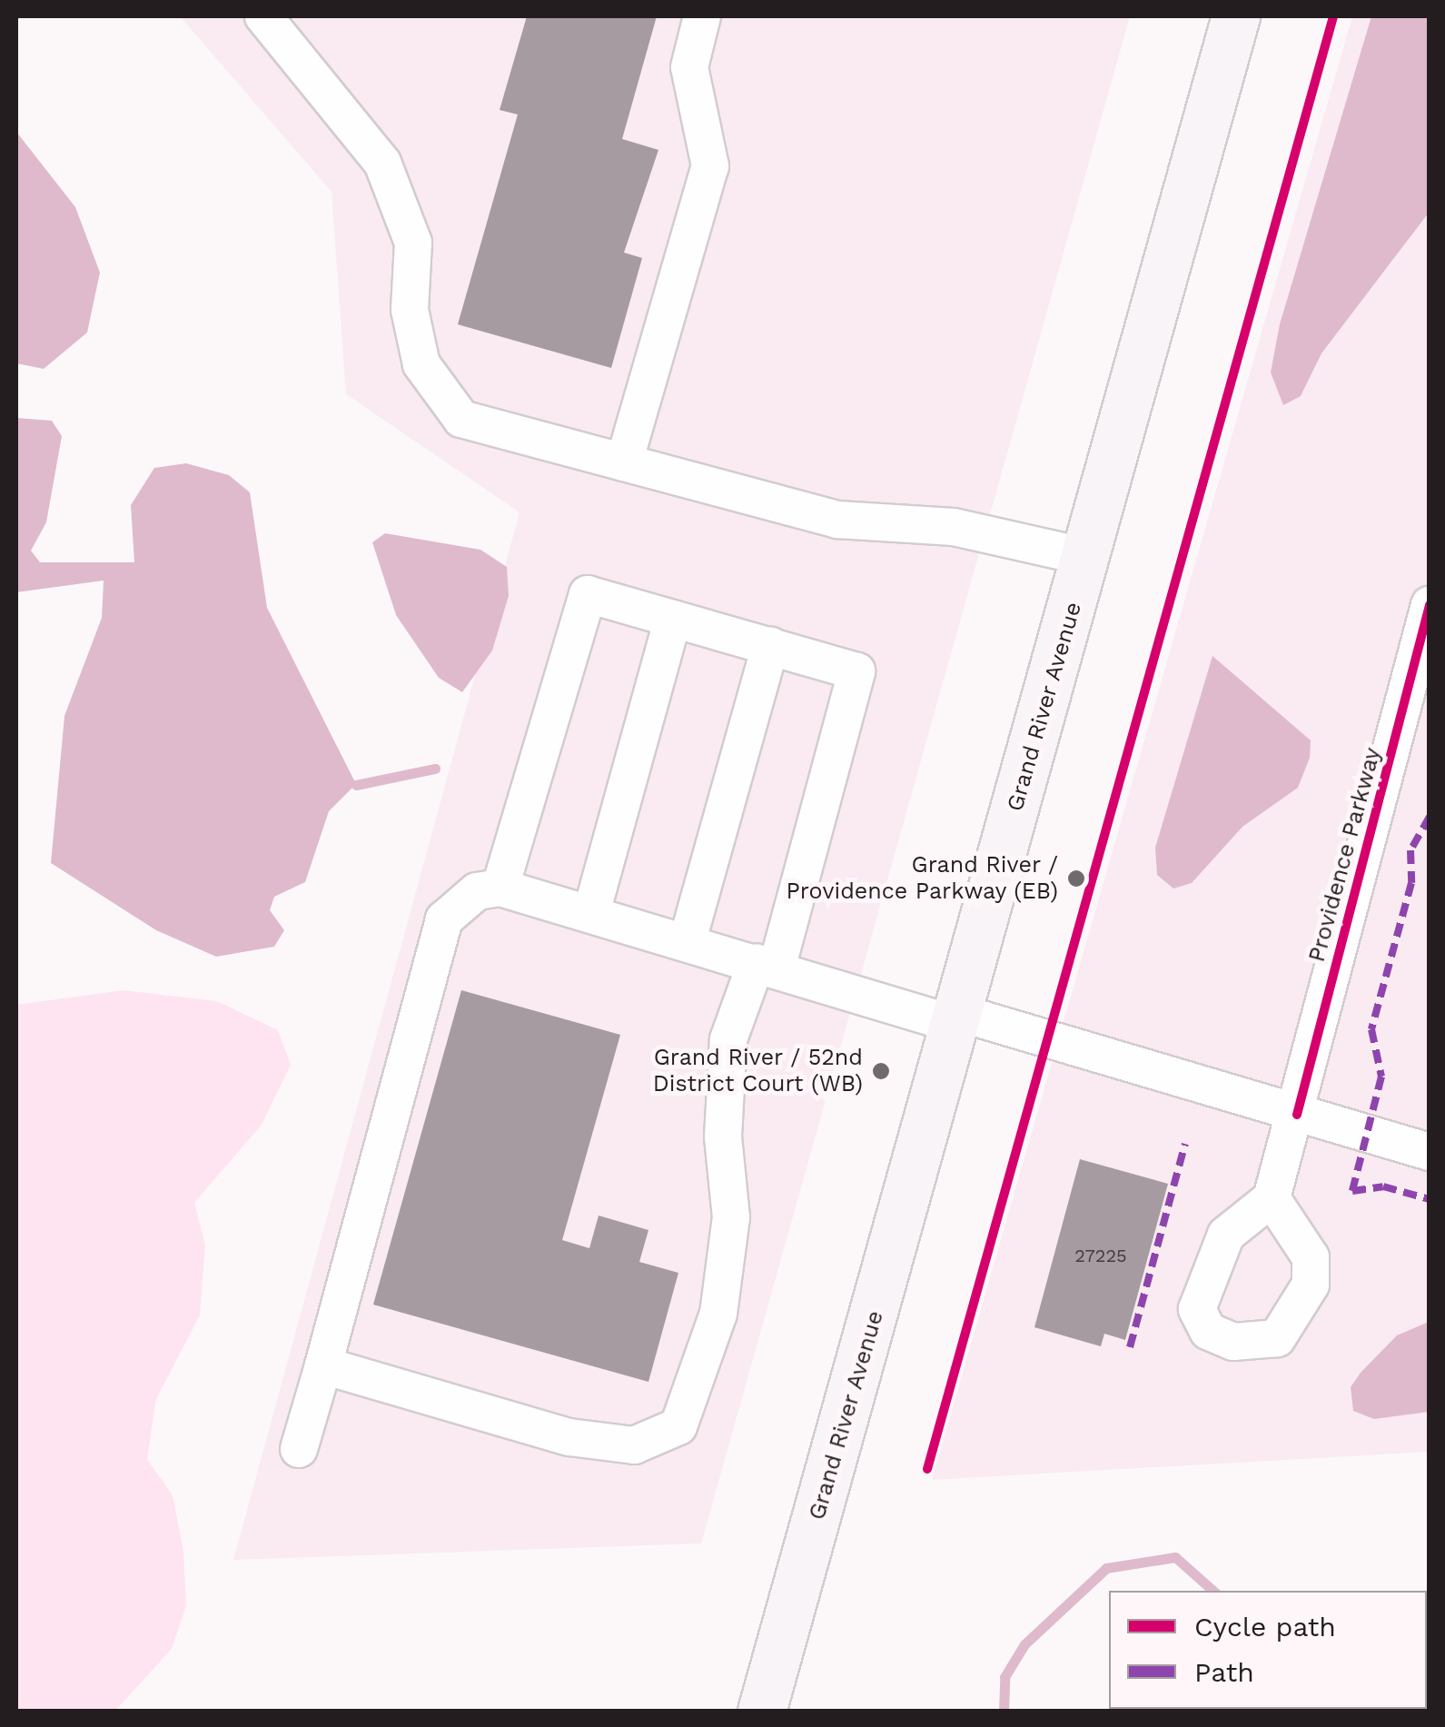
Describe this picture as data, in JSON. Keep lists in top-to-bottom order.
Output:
{
  "streets": {
    "main road": ["Grand River Avenue"],
    "street": ["Providence Parkway"]
  },
  "places": ["Grand River / Providence Parkway (EB)", "Grand River / 52nd District Court (WB)"],
  "house_numbers": ["27225"],
  "legend": ["Cycle path", "Path"]
}
